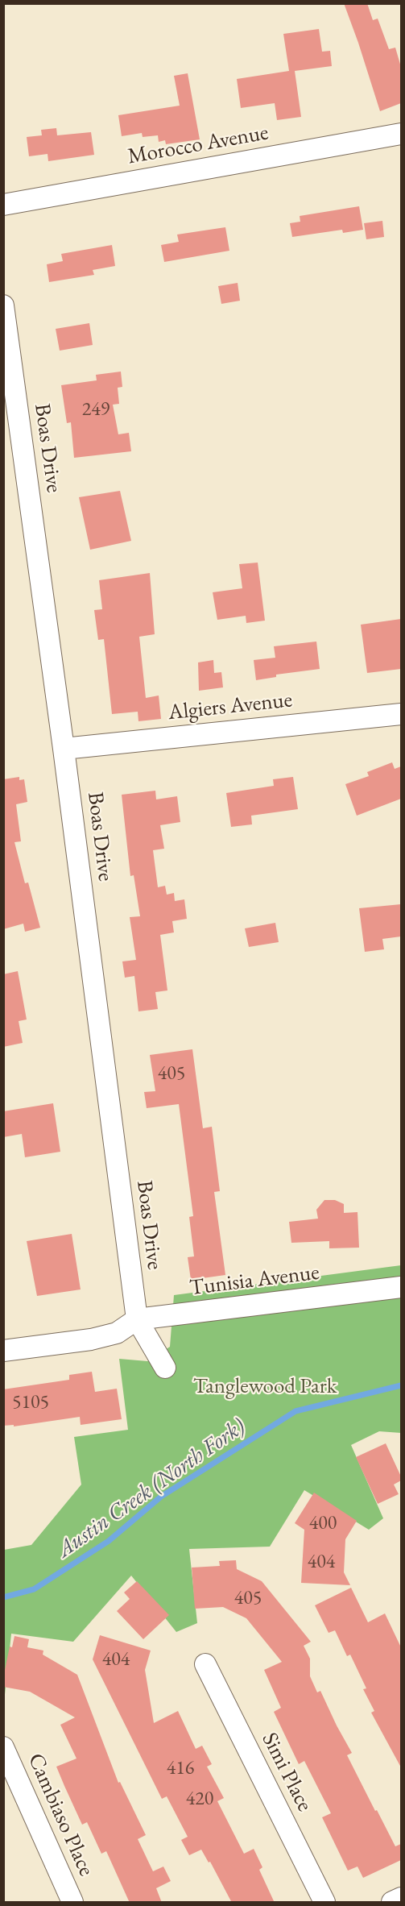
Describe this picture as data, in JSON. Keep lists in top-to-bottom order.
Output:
{
  "streets": {
    "street": [
      "Morocco Avenue",
      "Boas Drive",
      "Algiers Avenue",
      "Tunisia Avenue",
      "Simi Place",
      "Cambiaso Place"
    ]
  },
  "crossings": [
    ["Boas Drive", "Algiers Avenue"],
    ["Boas Drive", "Tunisia Avenue"]
  ],
  "water": ["Austin Creek (North Fork)"],
  "parks": ["Tanglewood Park"],
  "house_numbers": [
    "249",
    "405",
    "5105",
    "400",
    "404",
    "405",
    "404",
    "416",
    "420"
  ]
}
